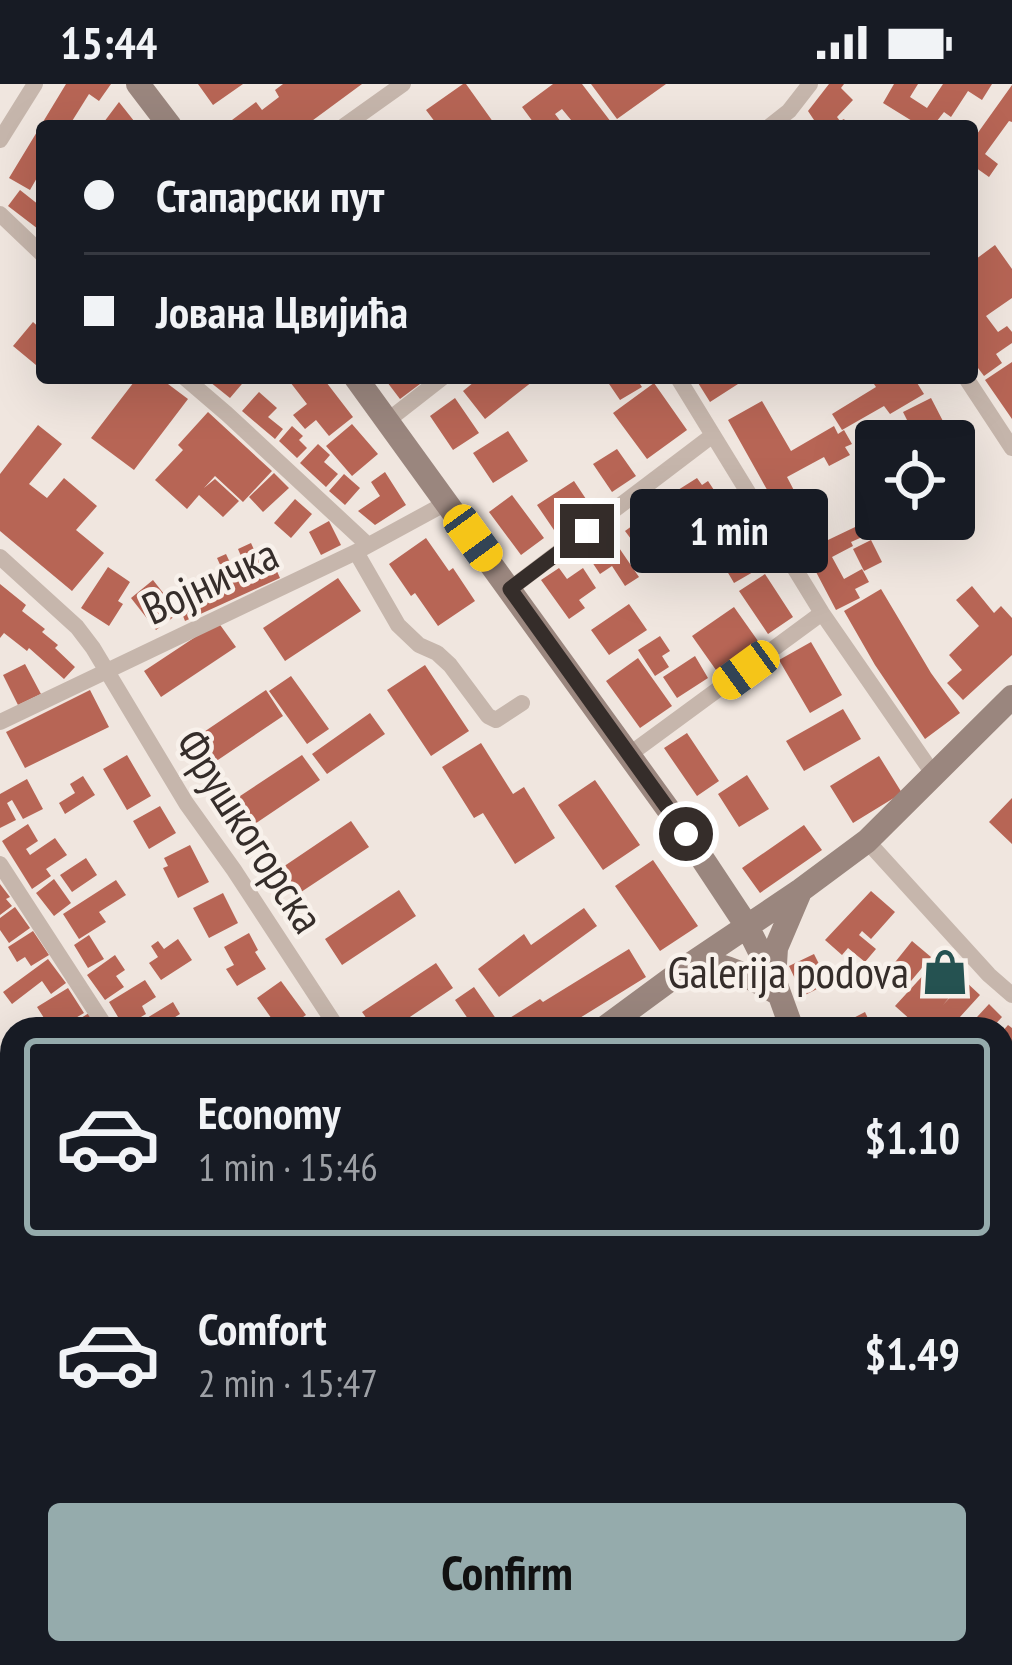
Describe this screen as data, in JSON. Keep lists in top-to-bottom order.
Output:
{
  "streets": {
    "street": ["Војничка", "Фрушкогорска"]
  },
  "crossings": [
    ["Војничка", "Фрушкогорска"]
  ],
  "places": {
    "shop": ["Galerija podova"]
  },
  "page": {
    "status": "15:44",
    "banner": ["Стапарски пут", "Јована Цвијића"],
    "bubble": "1 min",
    "list": [
      {
        "name": "Economy",
        "note": "1 min · 15:46",
        "value": "$1.10"
      },
      {
        "name": "Comfort",
        "note": "2 min · 15:47",
        "value": "$1.49"
      }
    ],
    "buttons": "Confirm"
  }
}
